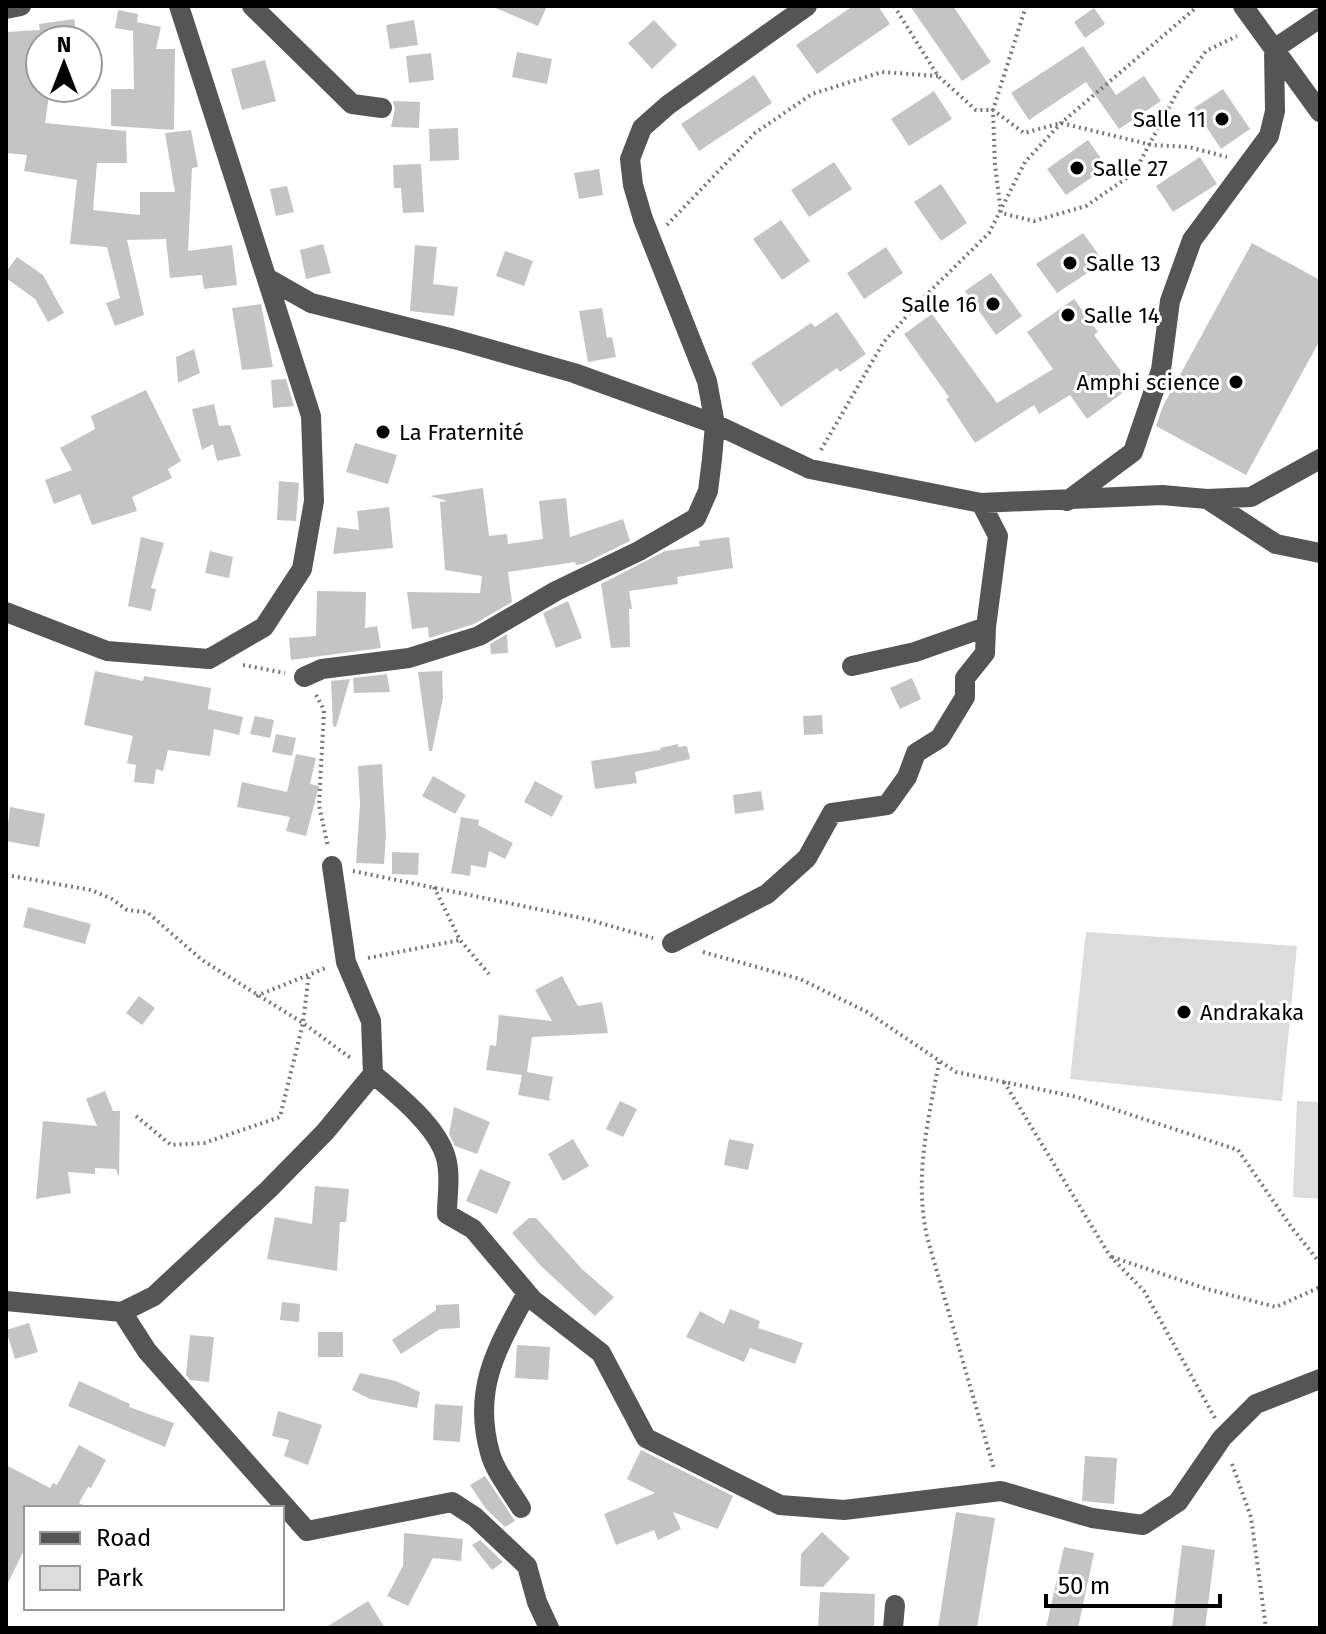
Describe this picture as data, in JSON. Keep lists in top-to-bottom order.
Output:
{
  "places": [
    "Salle 11",
    "Salle 27",
    "Salle 13",
    "Salle 16",
    "Salle 14",
    "Amphi science",
    "La Fraternité",
    "Andrakaka"
  ],
  "legend": ["Road", "Park"],
  "scale_bar": "50 m",
  "north": "top"
}
